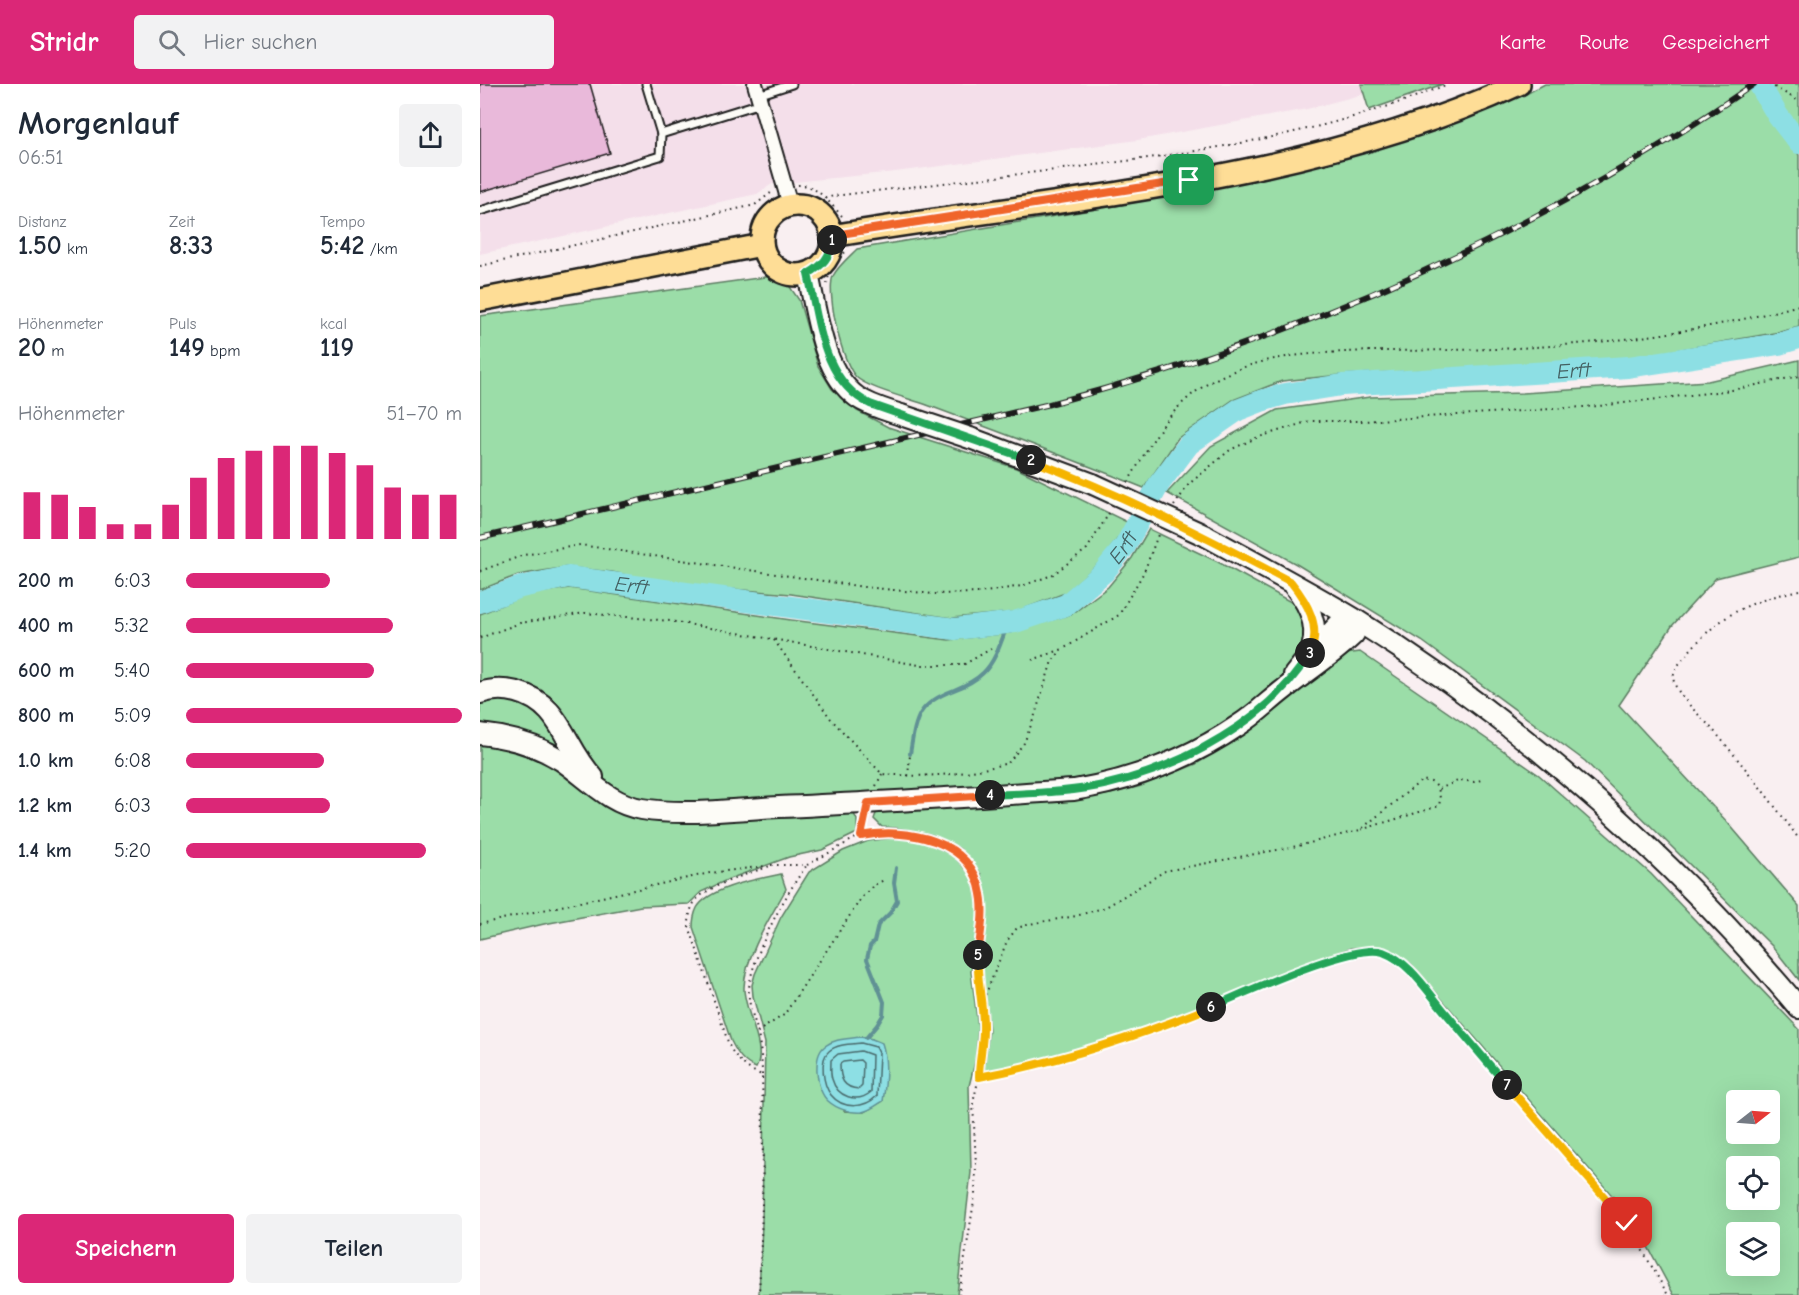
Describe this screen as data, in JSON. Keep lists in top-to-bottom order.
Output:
{
  "water": ["Erft"],
  "north": "right",
  "page": {
    "header": "Stridr",
    "search": "Hier suchen",
    "nav": ["Karte", "Route", "Gespeichert"],
    "heading": ["Morgenlauf", "06:51"],
    "stats": [
      ["Distanz", "1.50 km"],
      ["Zeit", "8:33"],
      ["Tempo", "5:42 /km"],
      ["Höhenmeter", "20 m"],
      ["Puls", "149 bpm"],
      ["kcal", "119"]
    ],
    "pins": [
      "1",
      "2",
      "3",
      "4",
      "5",
      "6",
      "7"
    ],
    "chart": ["Höhenmeter", "51–70 m"],
    "list": [
      {
        "name": "200 m",
        "note": "6:03"
      },
      {
        "name": "400 m",
        "note": "5:32"
      },
      {
        "name": "600 m",
        "note": "5:40"
      },
      {
        "name": "800 m",
        "note": "5:09"
      },
      {
        "name": "1.0 km",
        "note": "6:08"
      },
      {
        "name": "1.2 km",
        "note": "6:03"
      },
      {
        "name": "1.4 km",
        "note": "5:20"
      }
    ],
    "buttons": ["Speichern", "Teilen"]
  }
}
